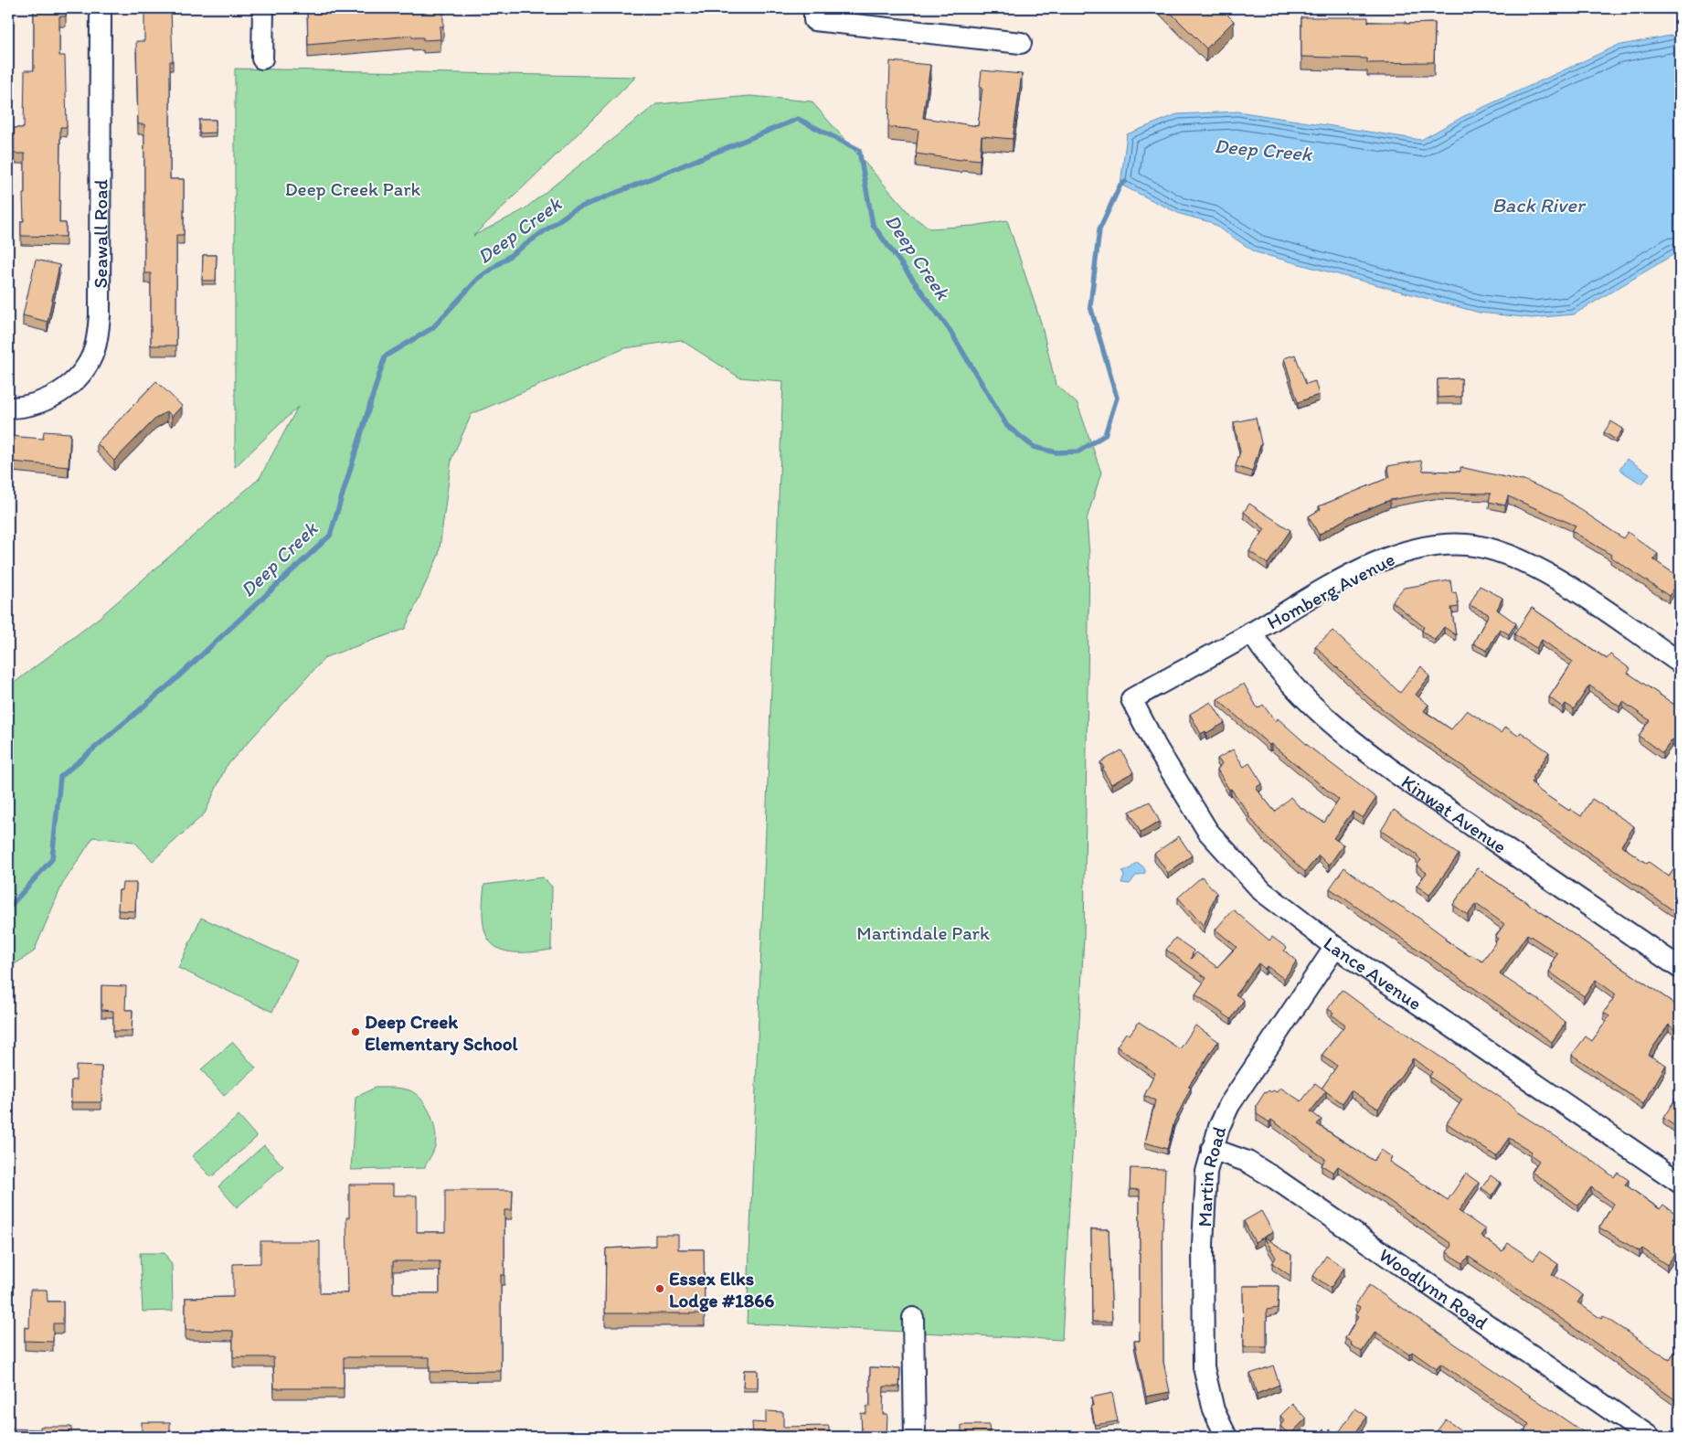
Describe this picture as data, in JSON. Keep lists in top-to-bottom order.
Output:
{
  "streets": {
    "street": [
      "Seawall Road",
      "Homberg Avenue",
      "Kinwat Avenue",
      "Lance Avenue",
      "Martin Road",
      "Woodlynn Road"
    ]
  },
  "crossings": [
    ["Homberg Avenue", "Kinwat Avenue"],
    ["Homberg Avenue", "Lance Avenue"],
    ["Lance Avenue", "Martin Road"],
    ["Martin Road", "Woodlynn Road"]
  ],
  "water": ["Deep Creek", "Back River"],
  "parks": ["Deep Creek Park", "Martindale Park"],
  "places": ["Deep Creek Elementary School", "Essex Elks Lodge #1866"]
}
